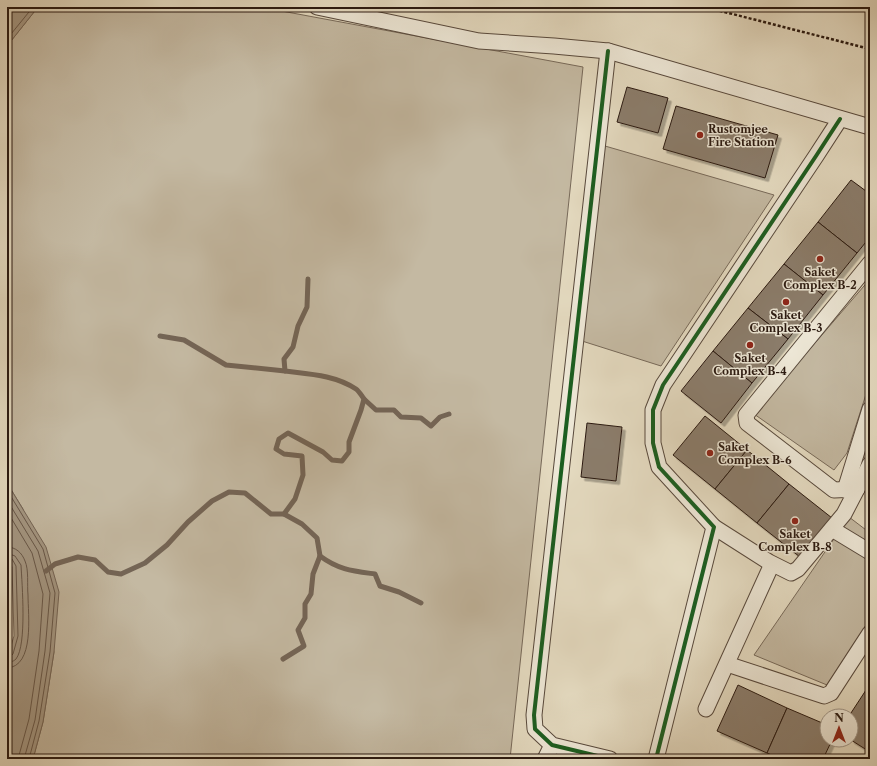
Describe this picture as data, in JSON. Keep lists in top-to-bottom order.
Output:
{
  "places": [
    "Rustomjee Fire Station",
    "Saket Complex B-2",
    "Saket Complex B-3",
    "Saket Complex B-4",
    "Saket Complex B-6",
    "Saket Complex B-8"
  ],
  "north": "top"
}
